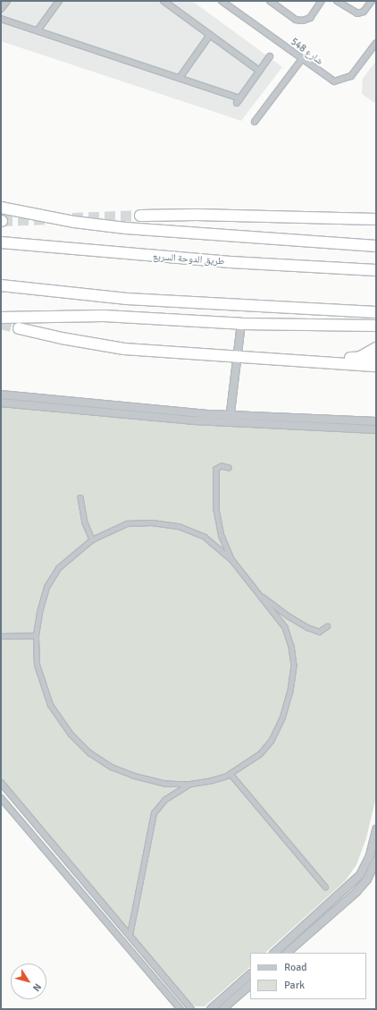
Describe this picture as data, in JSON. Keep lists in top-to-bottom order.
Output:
{
  "streets": {
    "highway": ["طريق الدوحة السريع"],
    "street": ["شارع 548"]
  },
  "legend": ["Road", "Park"],
  "north": "bottom right"
}
